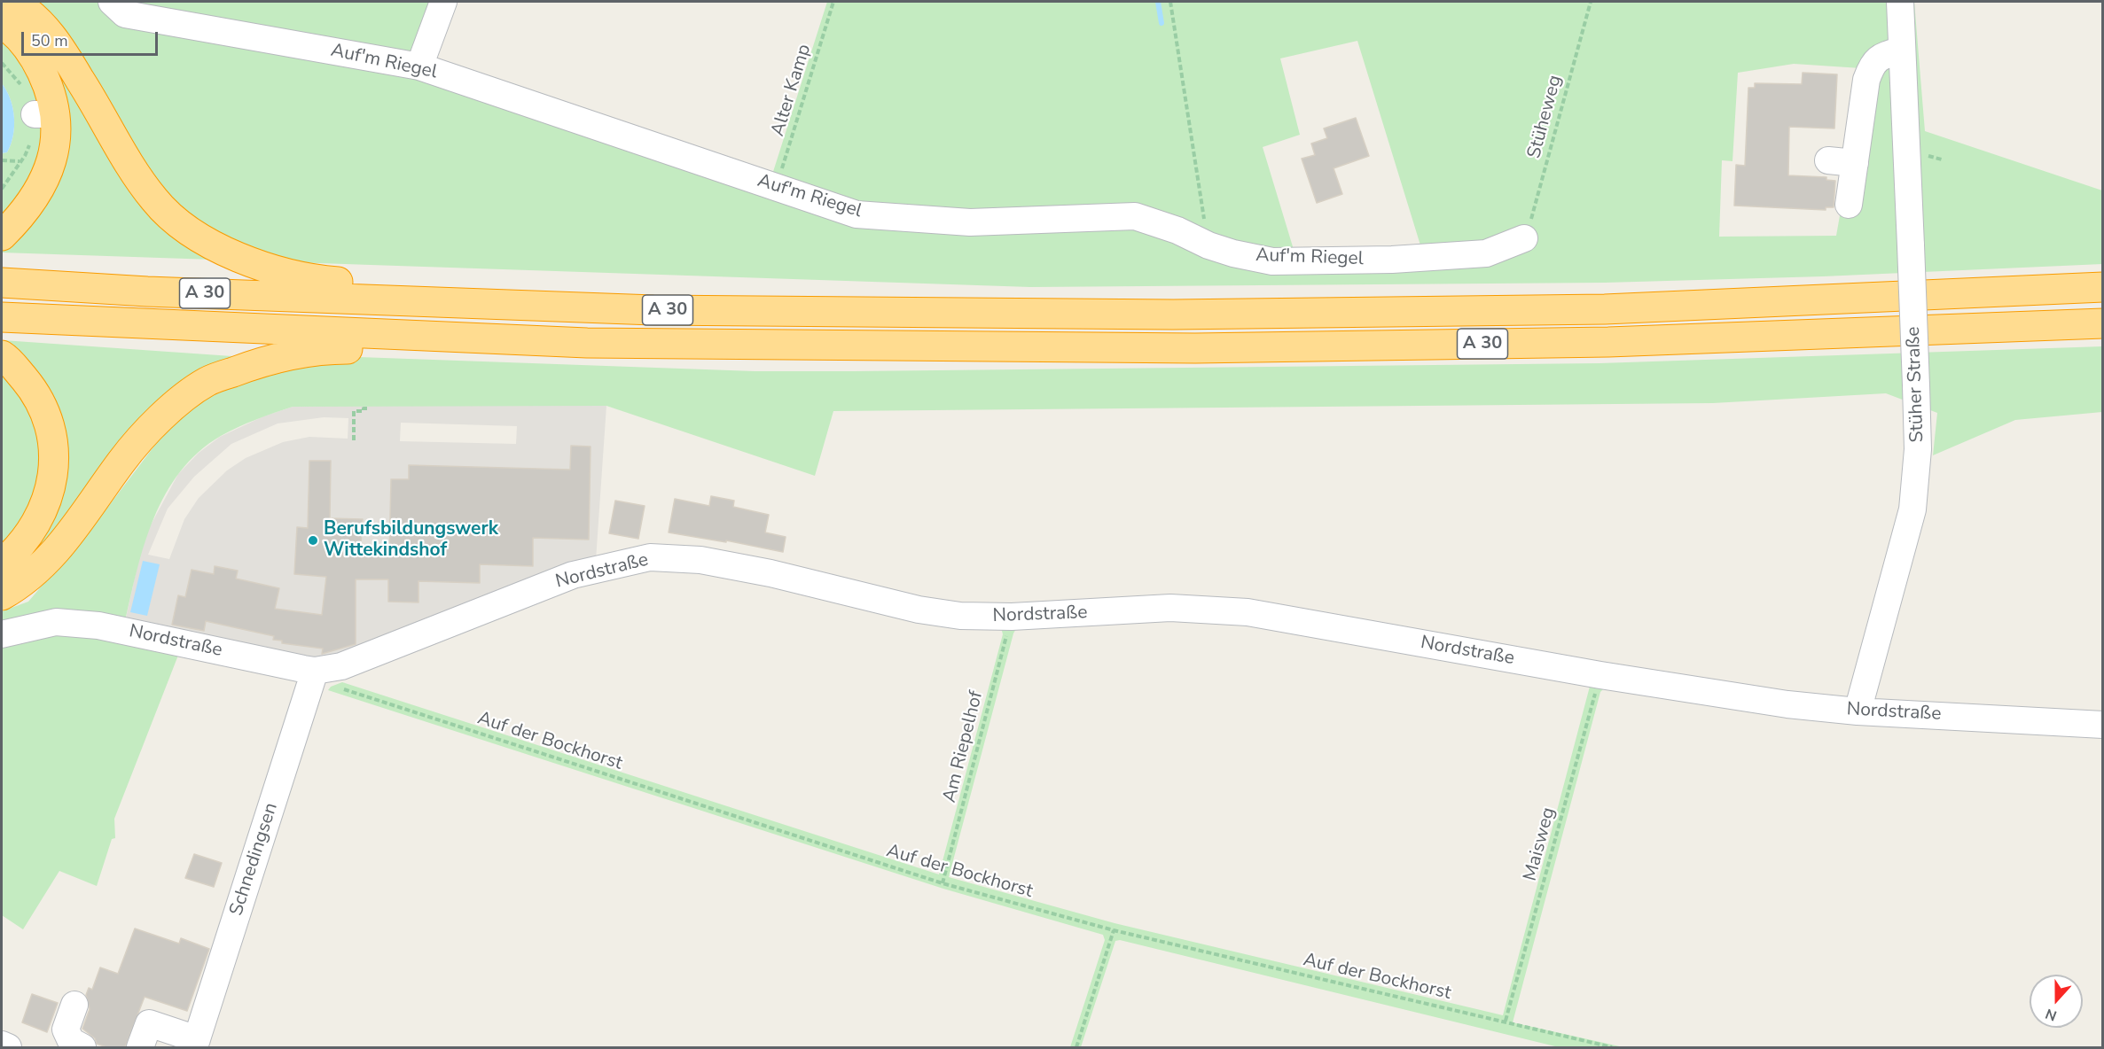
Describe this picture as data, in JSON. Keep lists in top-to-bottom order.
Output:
{
  "streets": {
    "highway": ["A 30"],
    "street": [
      "Auf'm Riegel",
      "Stüher Straße",
      "Nordstraße",
      "Schnedingsen"
    ],
    "path": [
      "Alter Kamp",
      "Stüheweg",
      "Auf der Bockhorst",
      "Am Riepelhof",
      "Maisweg"
    ]
  },
  "crossings": [
    ["Auf'm Riegel", "Alter Kamp"],
    ["Auf'm Riegel", "Stüheweg"],
    ["Stüher Straße", "Nordstraße"],
    ["Nordstraße", "Auf der Bockhorst"],
    ["Nordstraße", "Am Riepelhof"],
    ["Nordstraße", "Maisweg"],
    ["Nordstraße", "Schnedingsen"],
    ["Auf der Bockhorst", "Am Riepelhof"],
    ["Auf der Bockhorst", "Maisweg"],
    ["Auf der Bockhorst", "Schnedingsen"]
  ],
  "places": ["Berufsbildungswerk Wittekindshof"],
  "scale_bar": "50 m",
  "north": "bottom"
}
